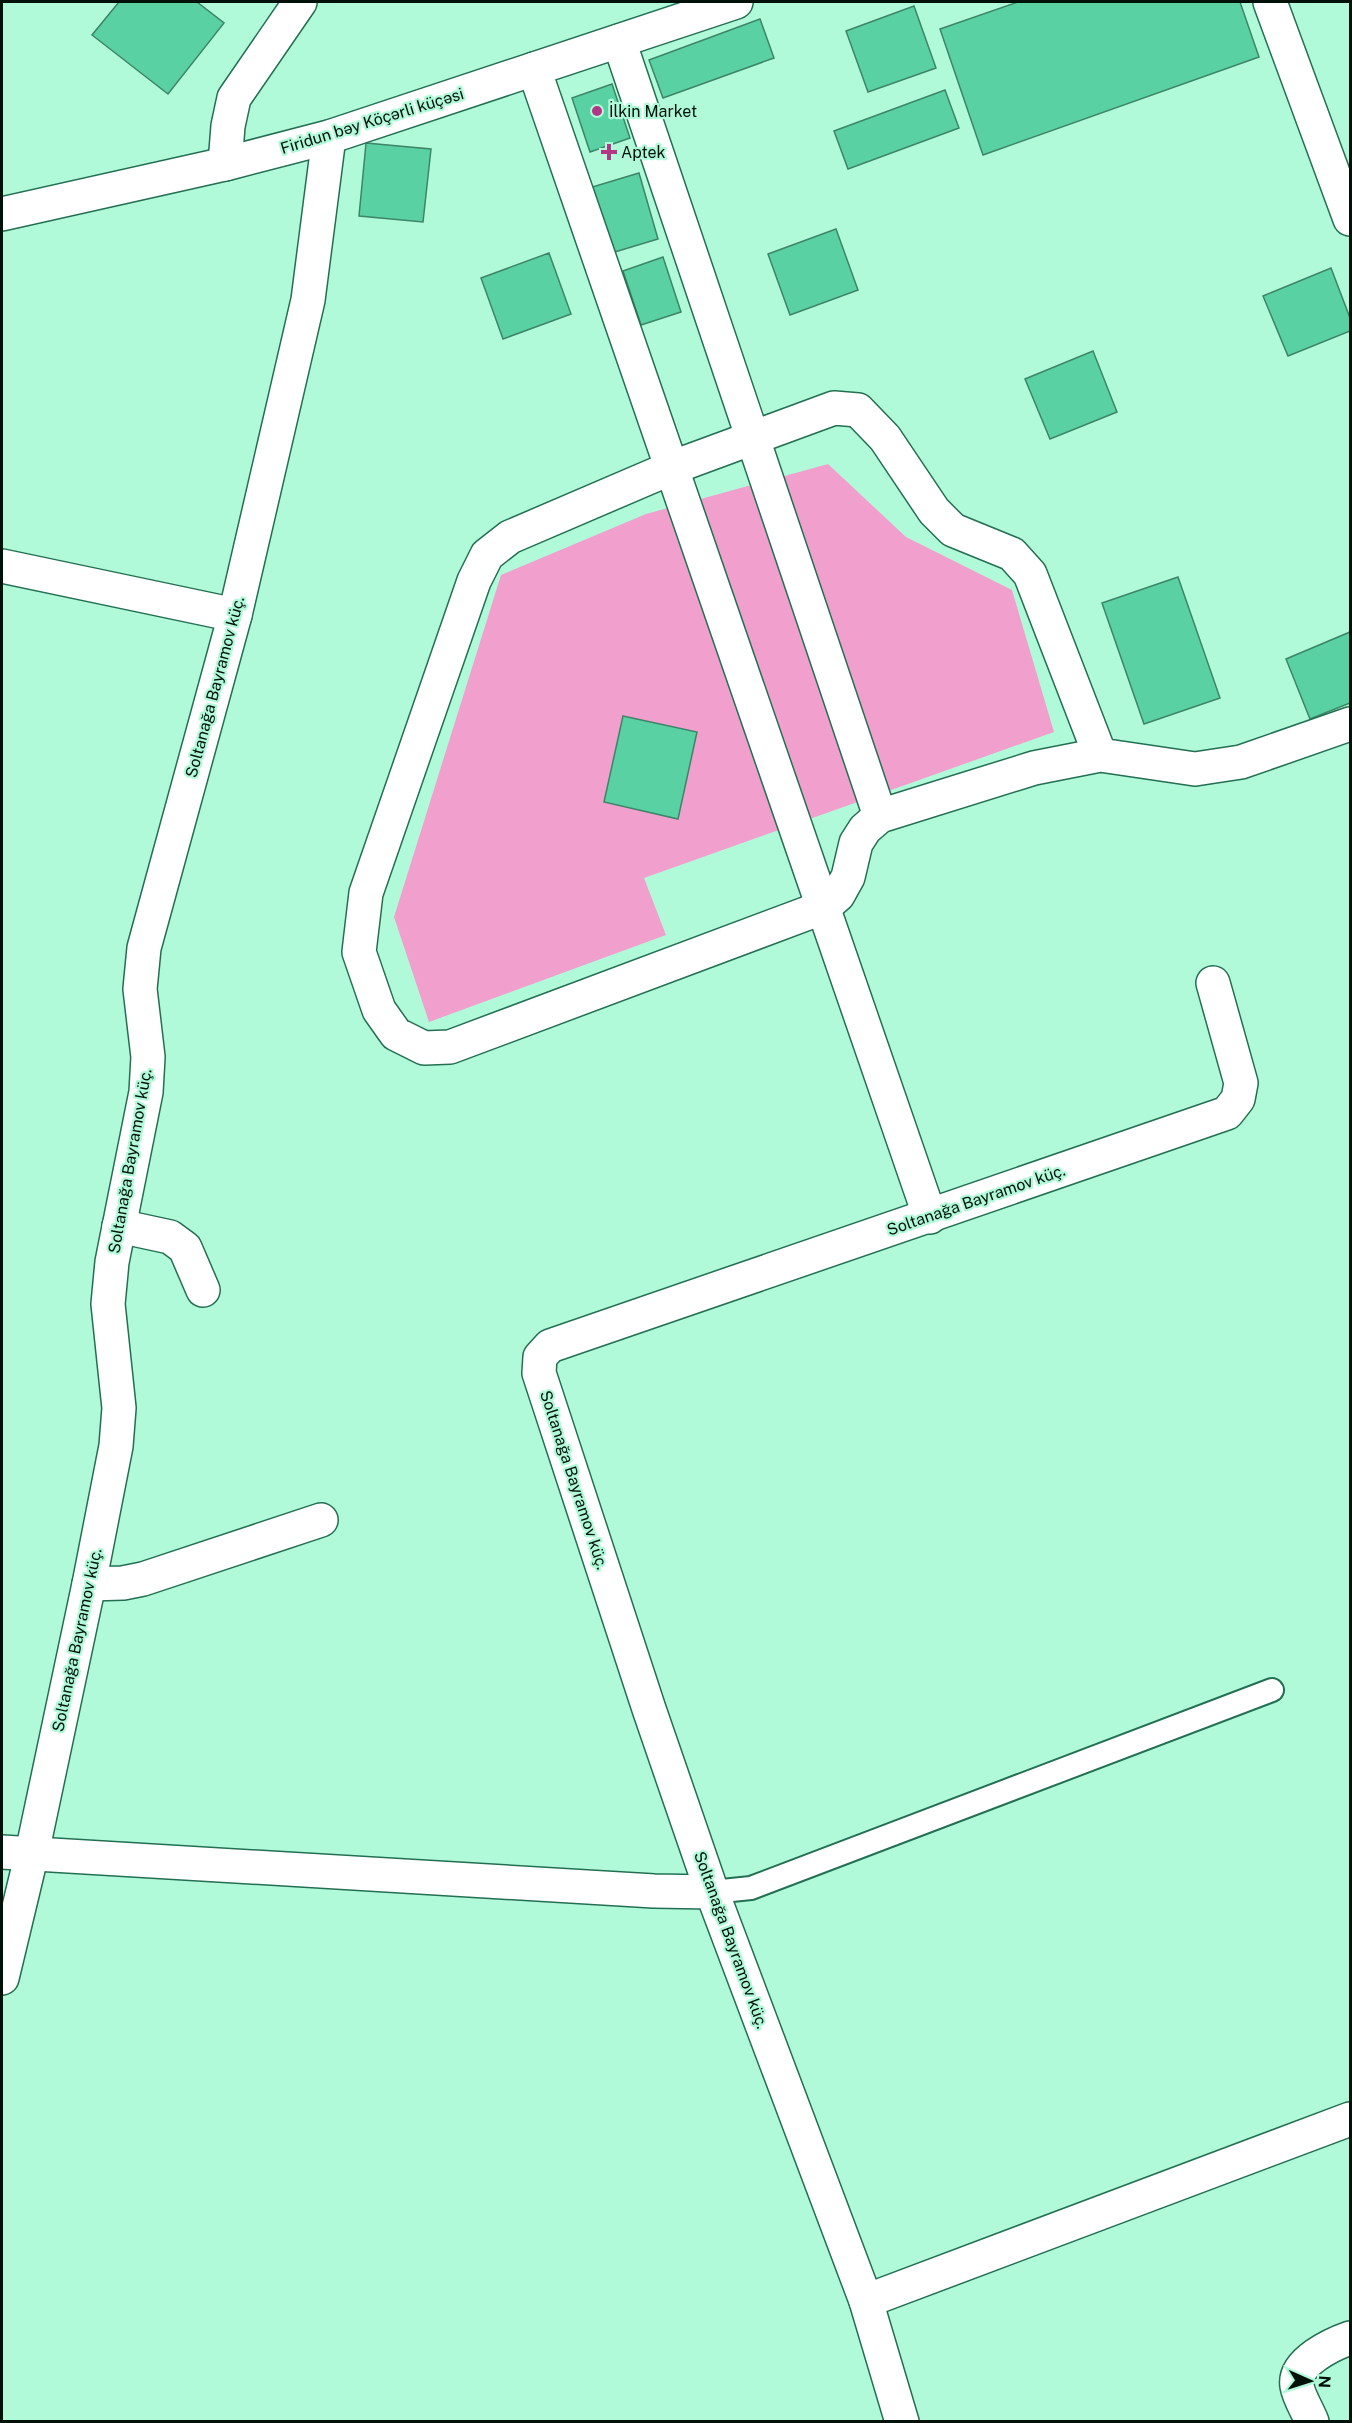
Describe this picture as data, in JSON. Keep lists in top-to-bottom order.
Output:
{
  "streets": {
    "street": ["Firidun bəy Köçərli küçəsi", "Soltanağa Bayramov küç."]
  },
  "crossings": [
    ["Firidun bəy Köçərli küçəsi", "Soltanağa Bayramov küç."]
  ],
  "places": {
    "other": ["İlkin Market"],
    "health": ["Aptek"]
  },
  "north": "right"
}
